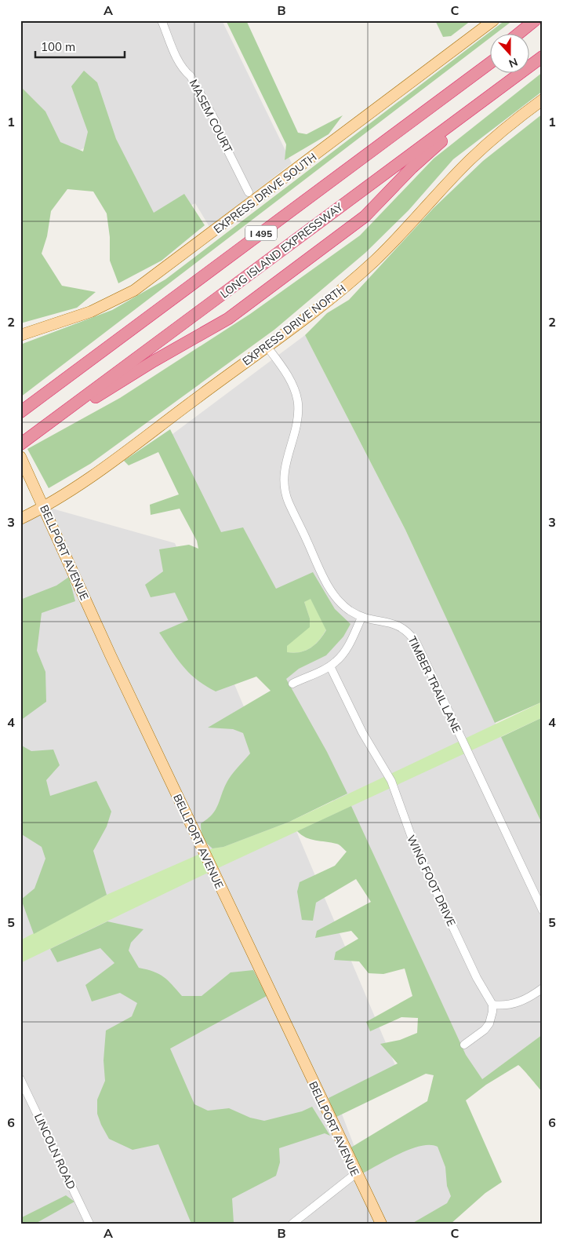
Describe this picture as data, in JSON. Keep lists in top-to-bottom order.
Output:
{
  "streets": {
    "highway": ["I 495", "LONG ISLAND EXPRESSWAY"],
    "main road": ["EXPRESS DRIVE SOUTH", "EXPRESS DRIVE NORTH", "BELLPORT AVENUE"],
    "street": [
      "MASEM COURT",
      "TIMBER TRAIL LANE",
      "WING FOOT DRIVE",
      "LINCOLN ROAD"
    ]
  },
  "crossings": [
    ["EXPRESS DRIVE NORTH", "BELLPORT AVENUE"],
    ["EXPRESS DRIVE NORTH", "TIMBER TRAIL LANE"]
  ],
  "scale_bar": "100 m",
  "north": "bottom",
  "grid": {
    "columns": ["A", "B", "C"],
    "rows": [
      "1",
      "2",
      "3",
      "4",
      "5",
      "6"
    ]
  }
}
